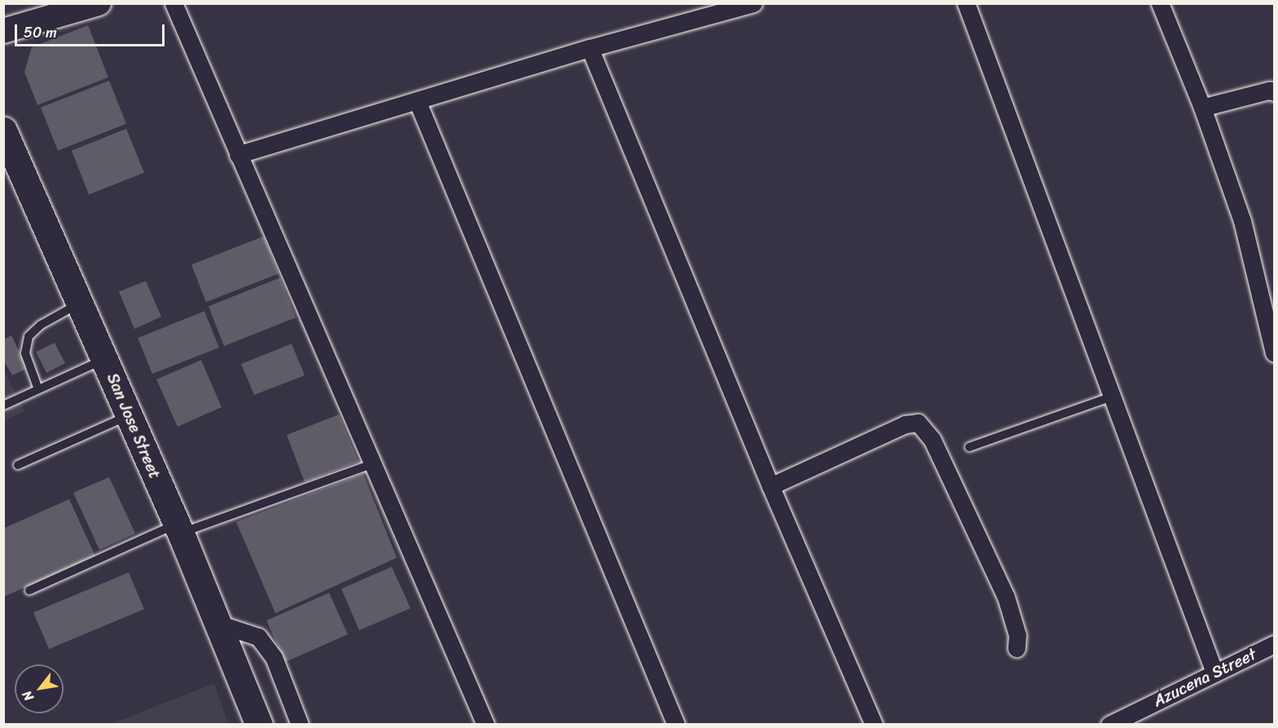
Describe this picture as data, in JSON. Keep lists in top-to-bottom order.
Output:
{
  "streets": {
    "main road": ["San Jose Street"],
    "street": ["Azucena Street"]
  },
  "scale_bar": "50 m",
  "north": "bottom left"
}
